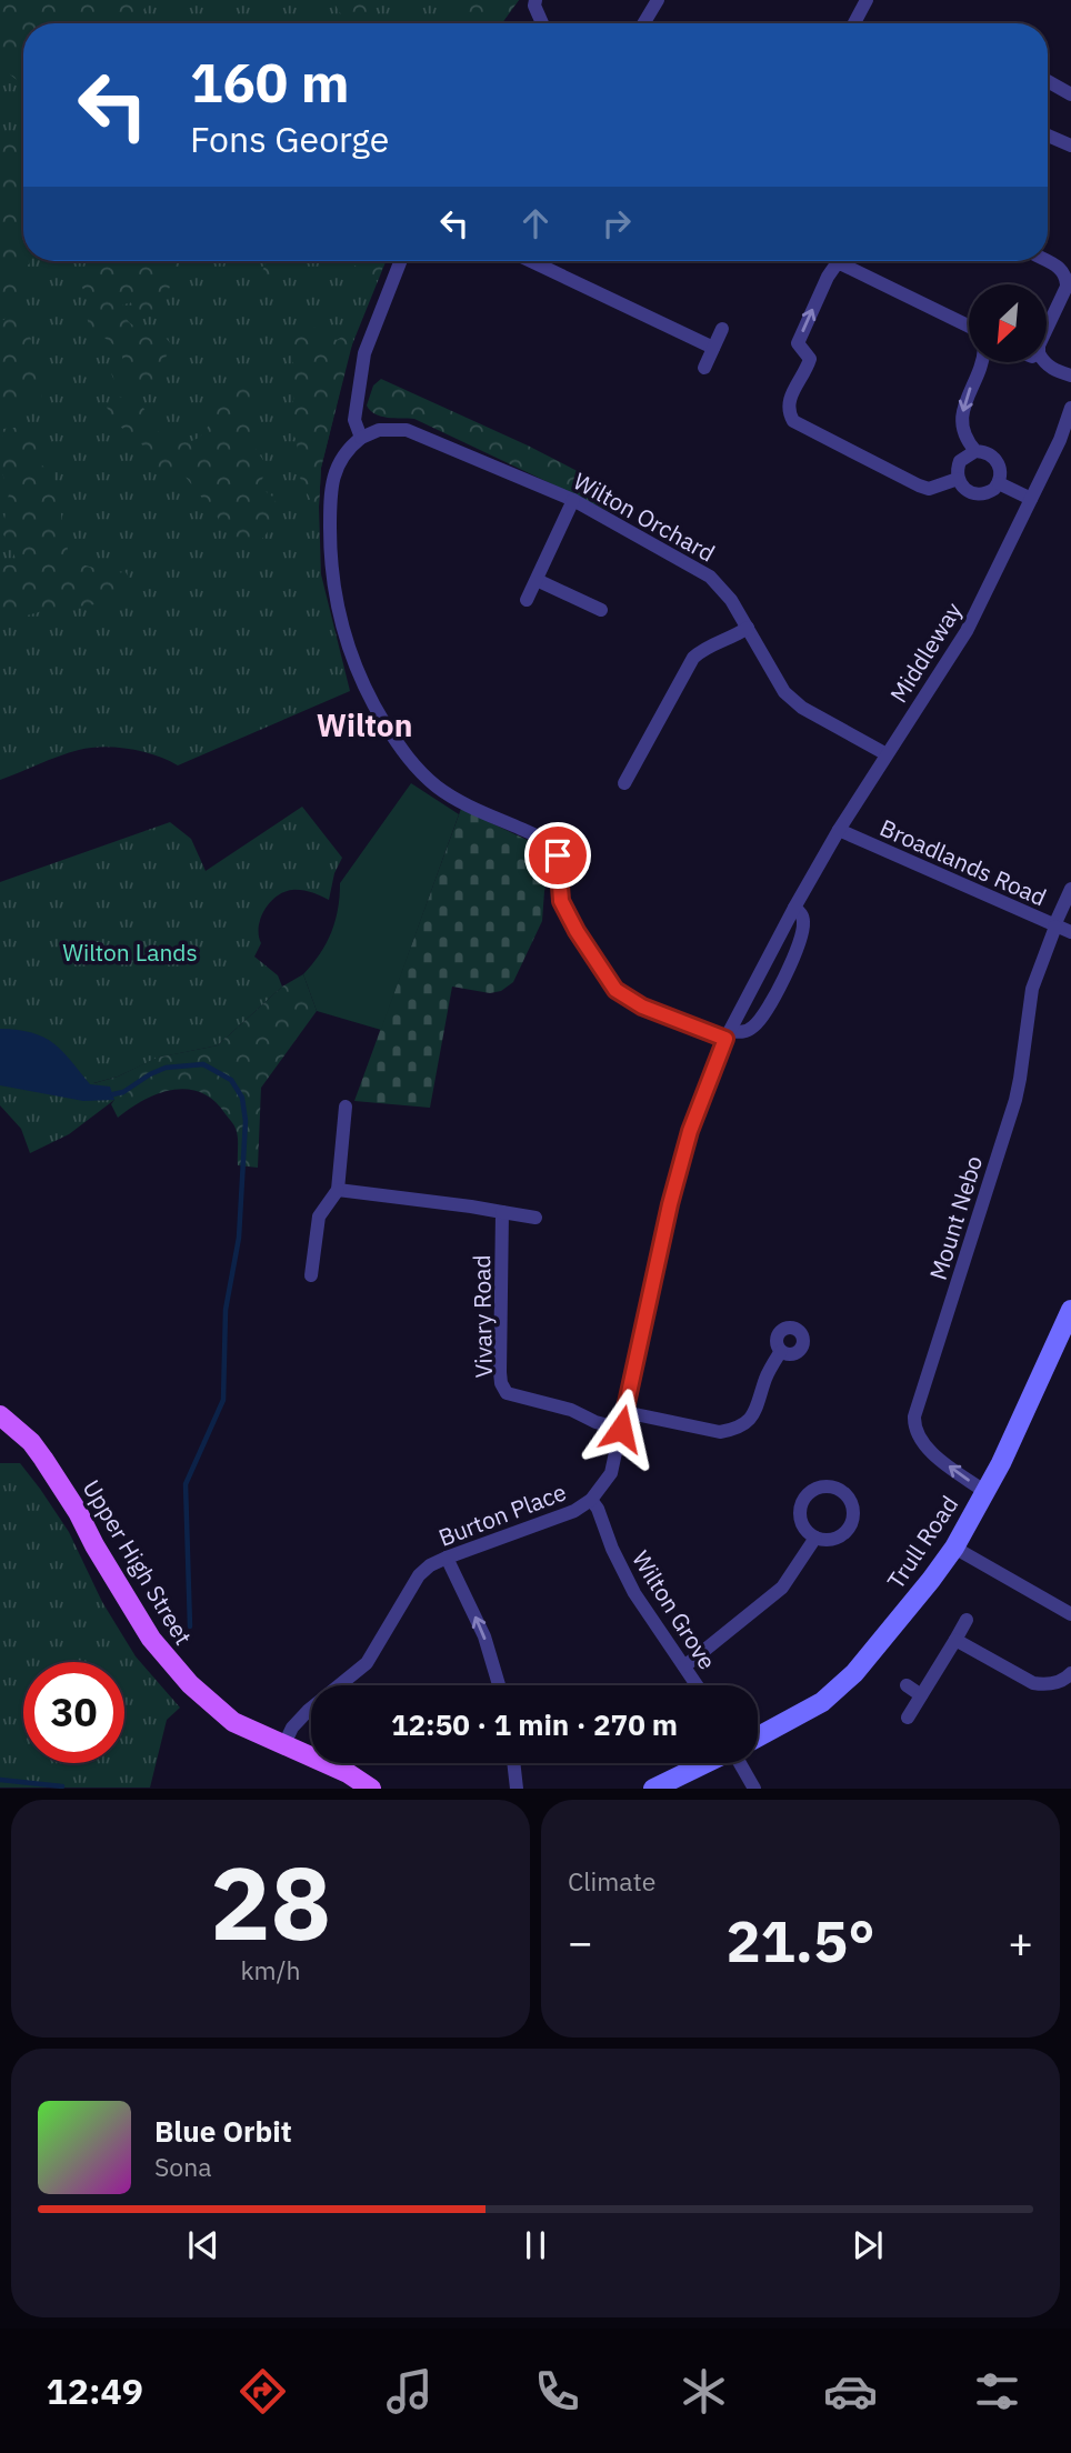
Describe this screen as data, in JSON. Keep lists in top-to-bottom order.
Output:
{
  "streets": {
    "main road": ["Upper High Street"],
    "street": [
      "Wilton Orchard",
      "Middleway",
      "Broadlands Road",
      "Mount Nebo",
      "Vivary Road",
      "Burton Place",
      "Trull Road",
      "Wilton Grove"
    ]
  },
  "crossings": [
    ["Wilton Orchard", "Middleway"],
    ["Middleway", "Broadlands Road"],
    ["Middleway", "Vivary Road"],
    ["Middleway", "Burton Place"],
    ["Middleway", "Wilton Grove"],
    ["Broadlands Road", "Mount Nebo"],
    ["Mount Nebo", "Trull Road"],
    ["Burton Place", "Upper High Street"],
    ["Burton Place", "Wilton Grove"]
  ],
  "one_way": ["Mount Nebo"],
  "districts": ["Wilton"],
  "parks": ["Wilton Lands"],
  "north": "bottom left",
  "page": {
    "turn": ["160 m", "Fons George"],
    "limit": "30",
    "trip": "12:50 · 1 min · 270 m",
    "tile": [
      ["28", "km/h"],
      "Climate"
    ],
    "heat": ["−", "21.5°", "+"],
    "song": ["Blue Orbit", "Sona"],
    "tabs": "12:49"
  }
}
